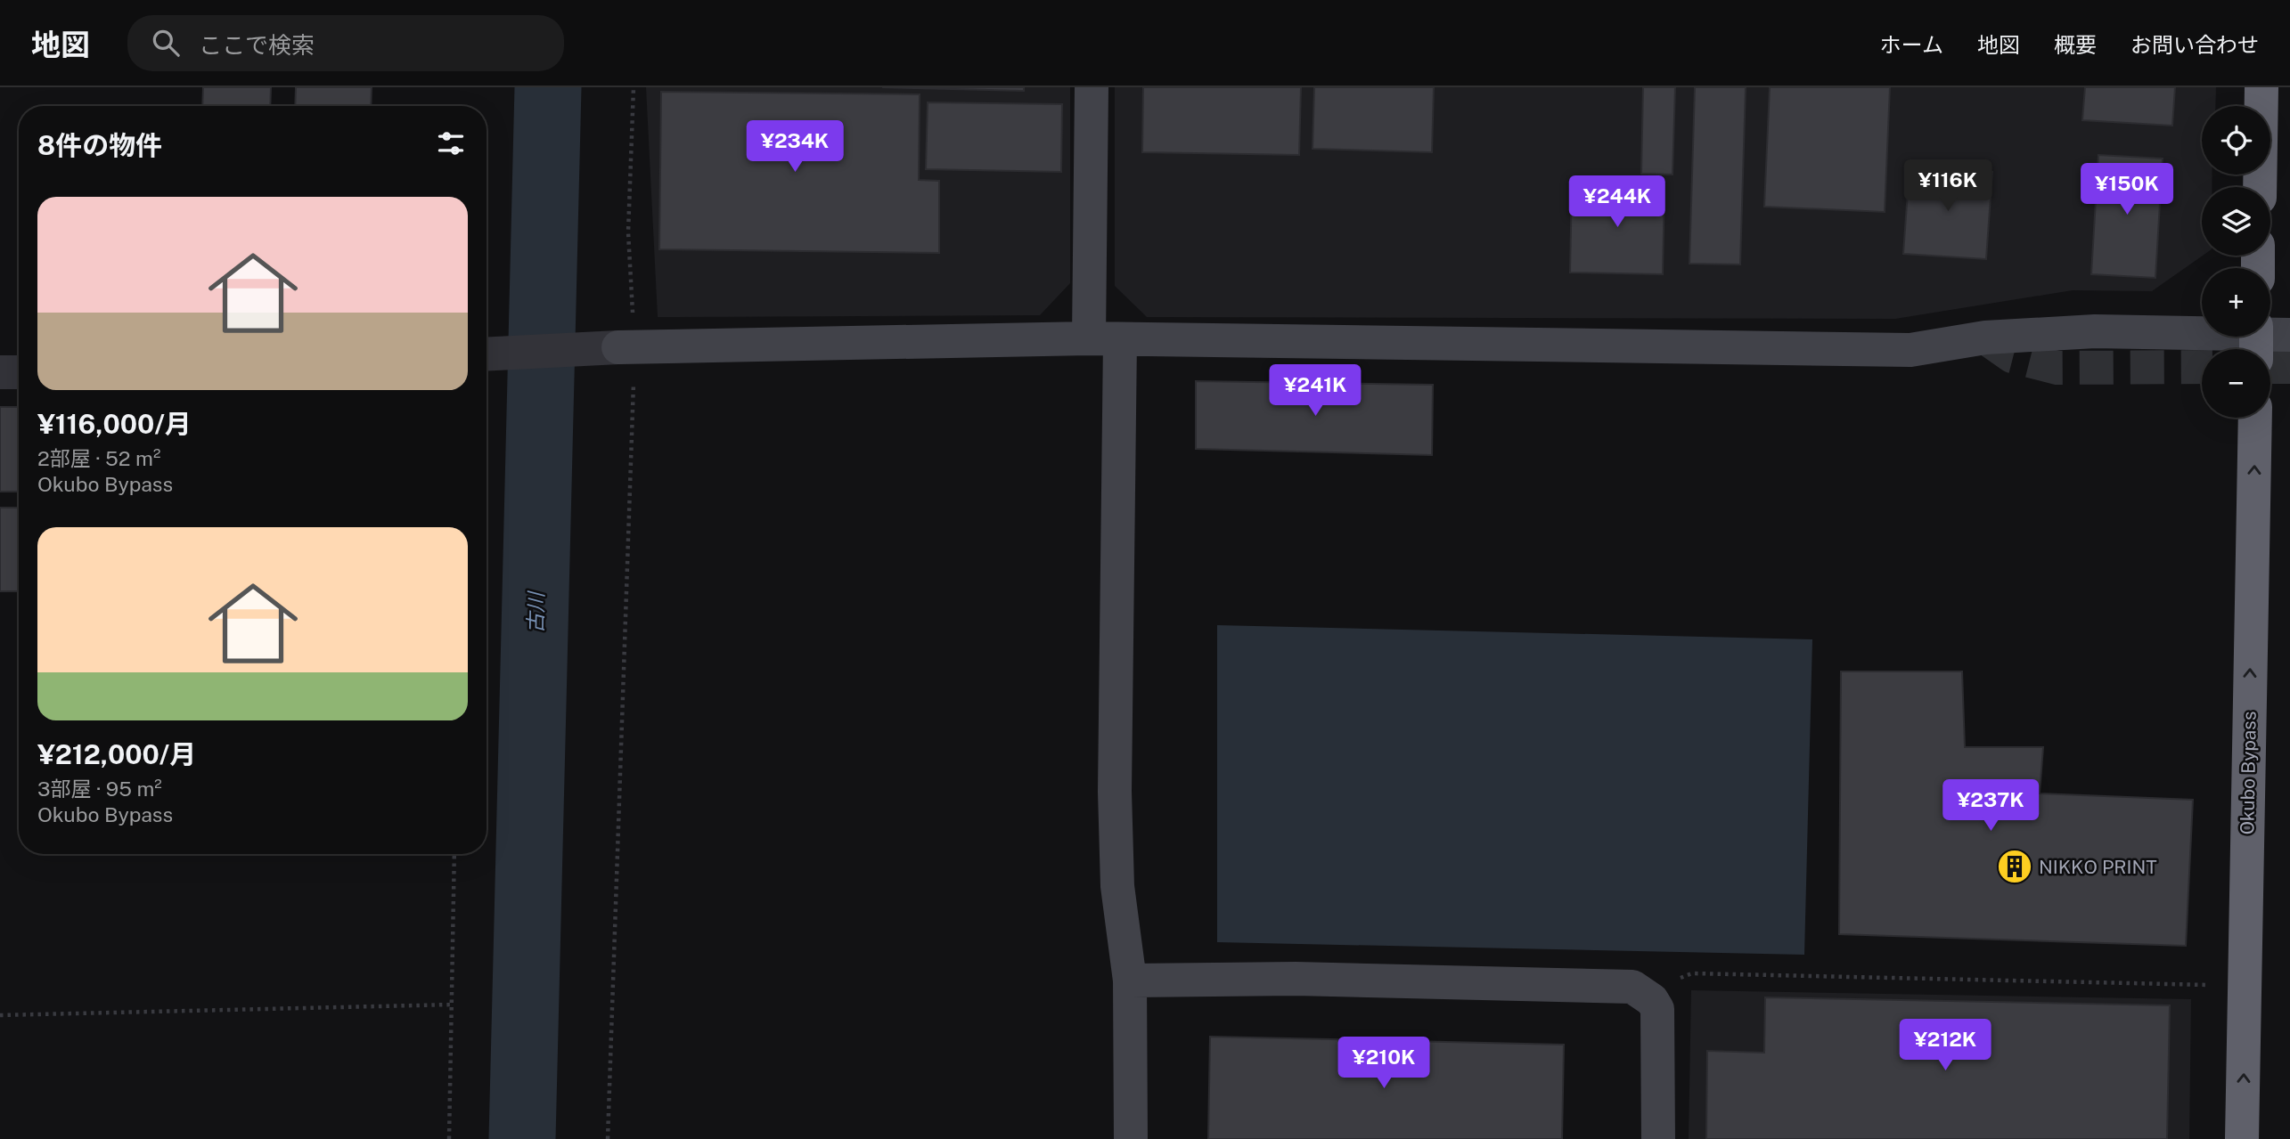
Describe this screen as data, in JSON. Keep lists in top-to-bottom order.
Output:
{
  "streets": {
    "highway": ["Okubo Bypass"]
  },
  "one_way": ["Okubo Bypass"],
  "water": ["古川"],
  "places": {
    "building": ["NIKKO PRINT"]
  },
  "page": {
    "header": "地図",
    "search": "ここで検索",
    "nav": [
      "ホーム",
      "地図",
      "概要",
      "お問い合わせ"
    ],
    "map_buttons": ["+", "−"],
    "heading": "8件の物件",
    "price": [
      "¥234K",
      "¥116K",
      "¥150K",
      "¥244K",
      "¥241K",
      "¥237K",
      "¥212K",
      "¥210K"
    ],
    "list": [
      {
        "name": "¥116,000/月",
        "note": "2部屋 · 52 m² · Okubo Bypass"
      },
      {
        "name": "¥212,000/月",
        "note": "3部屋 · 95 m² · Okubo Bypass"
      }
    ]
  }
}
